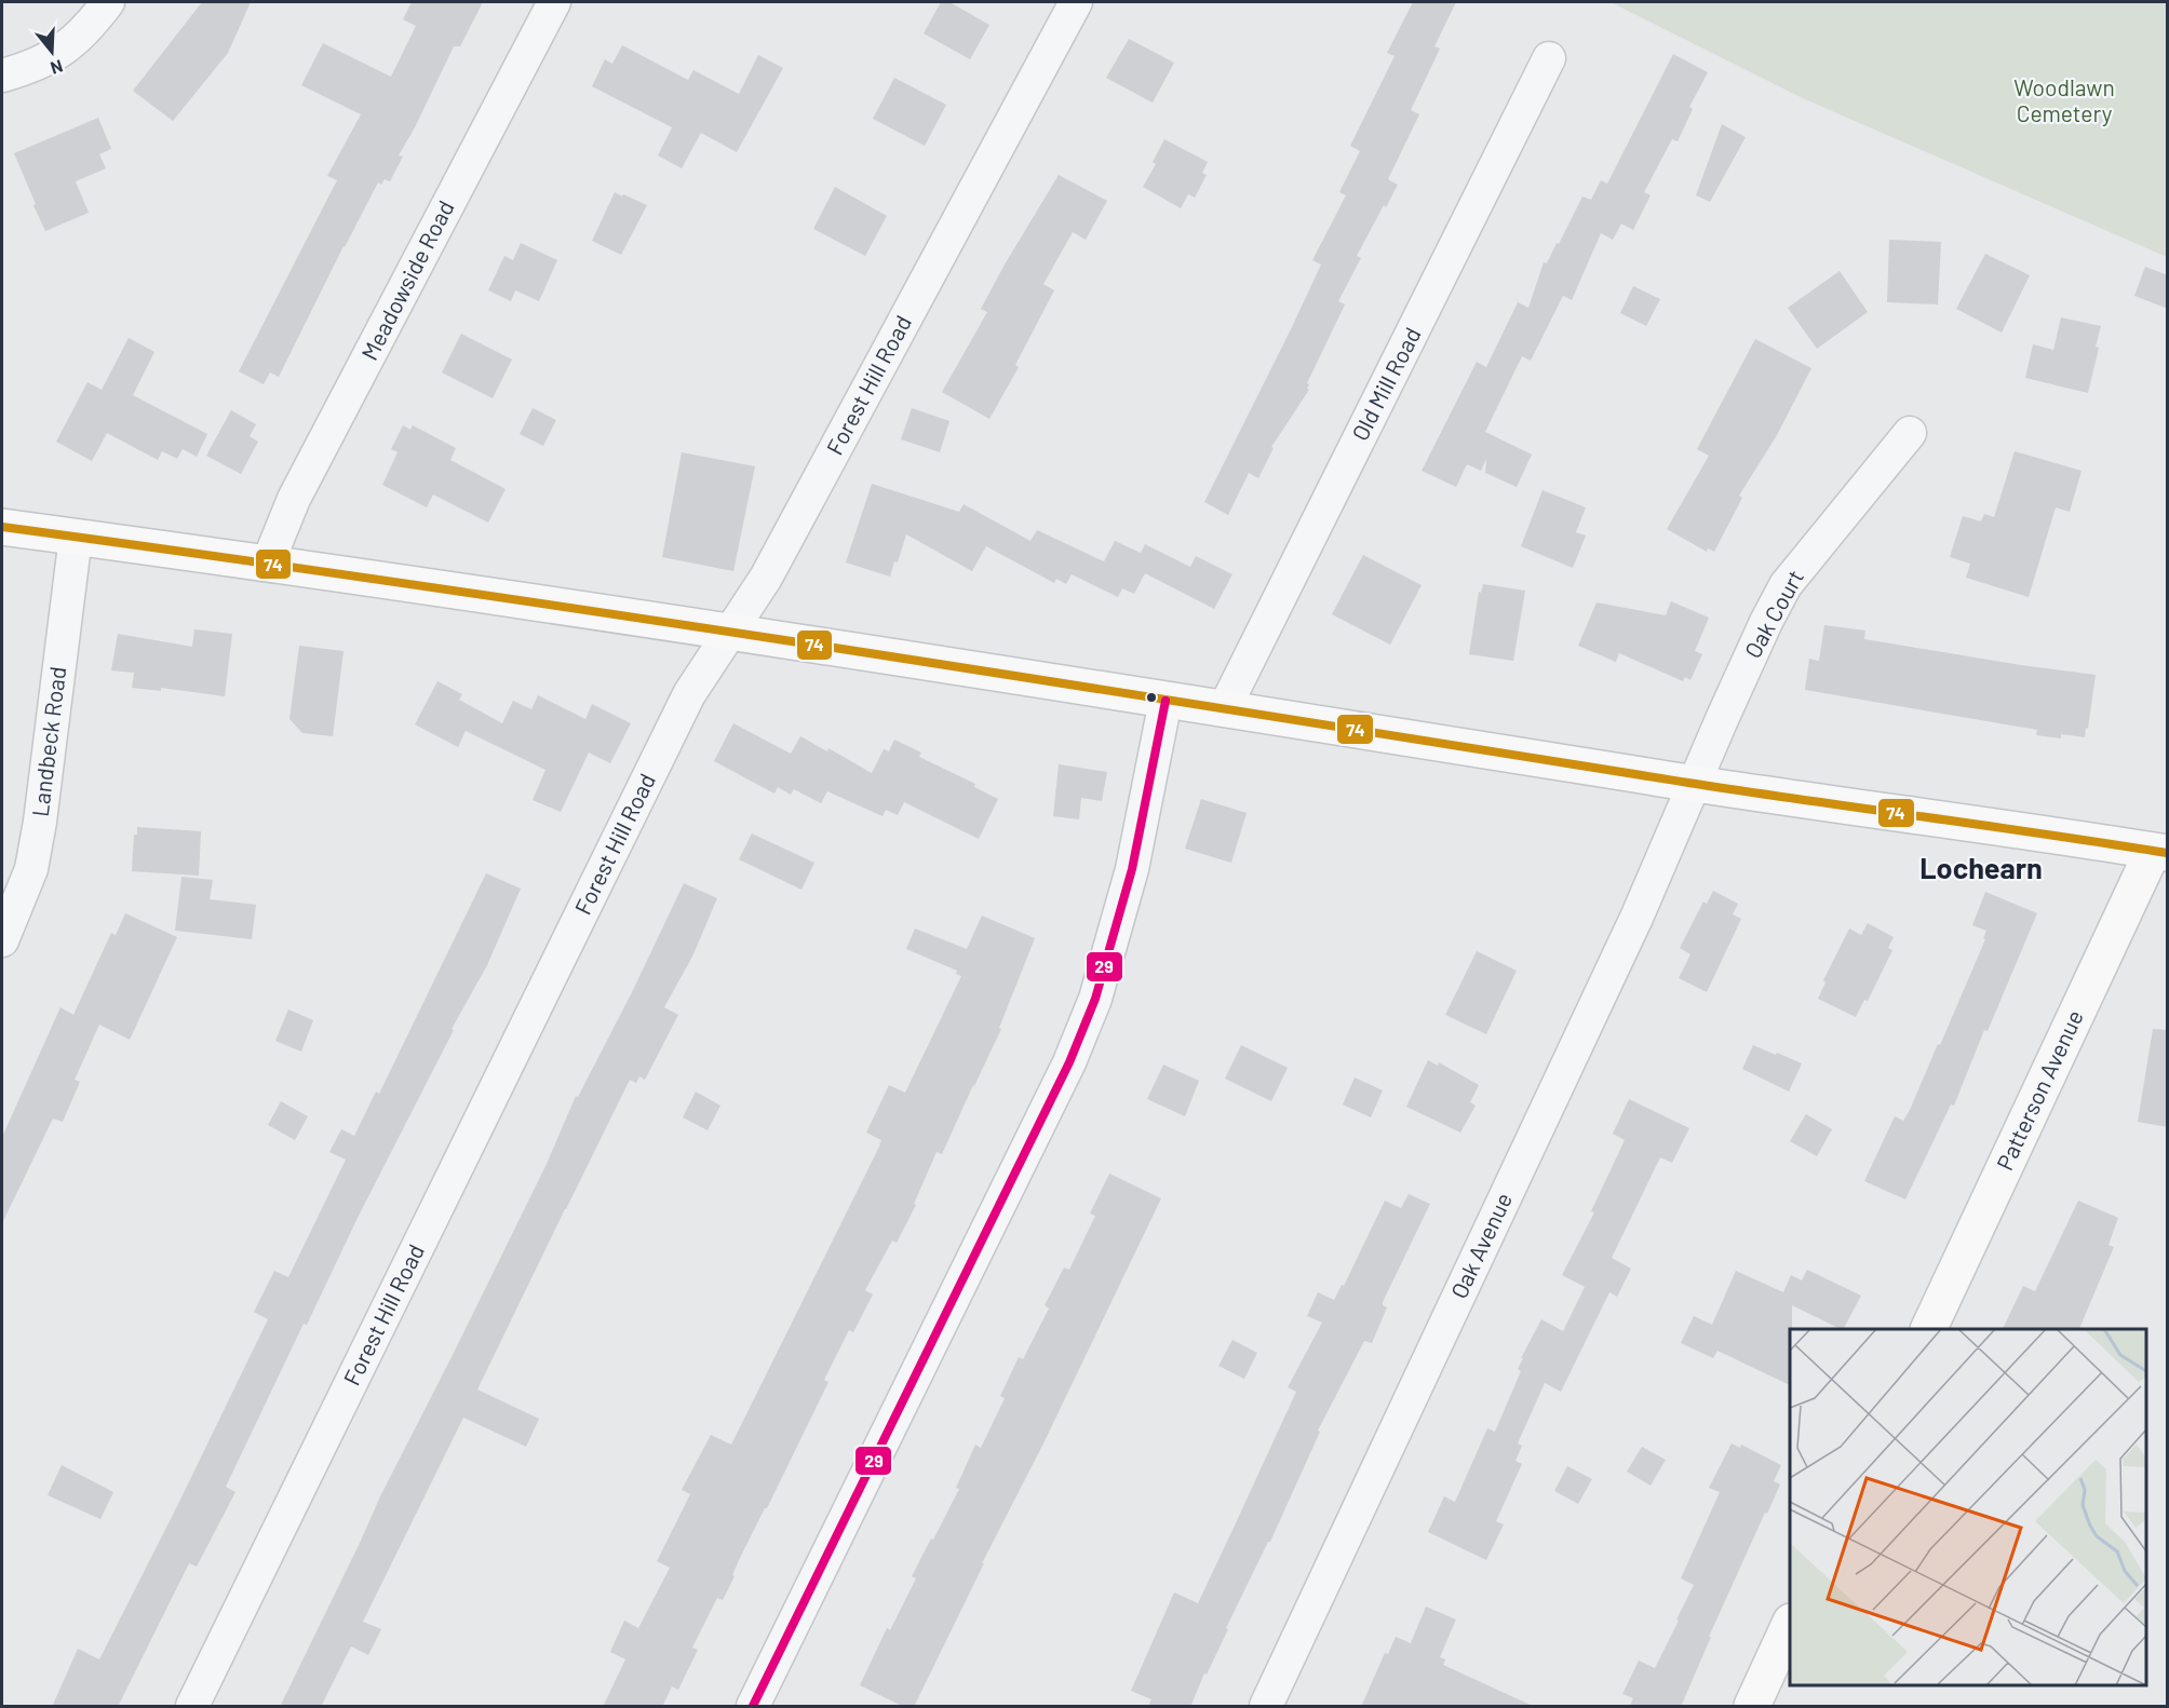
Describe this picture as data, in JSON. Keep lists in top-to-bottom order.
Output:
{
  "streets": {
    "main road": ["Patterson Avenue"],
    "street": [
      "Meadowside Road",
      "Old Mill Road",
      "Forest Hill Road",
      "Oak Court",
      "Landbeck Road",
      "Oak Avenue"
    ]
  },
  "crossings": [
    ["Oak Court", "Oak Avenue"]
  ],
  "districts": ["Lochearn"],
  "parks": ["Woodlawn Cemetery"],
  "lines": ["transit line 74", "transit line 29"],
  "north": "bottom"
}
